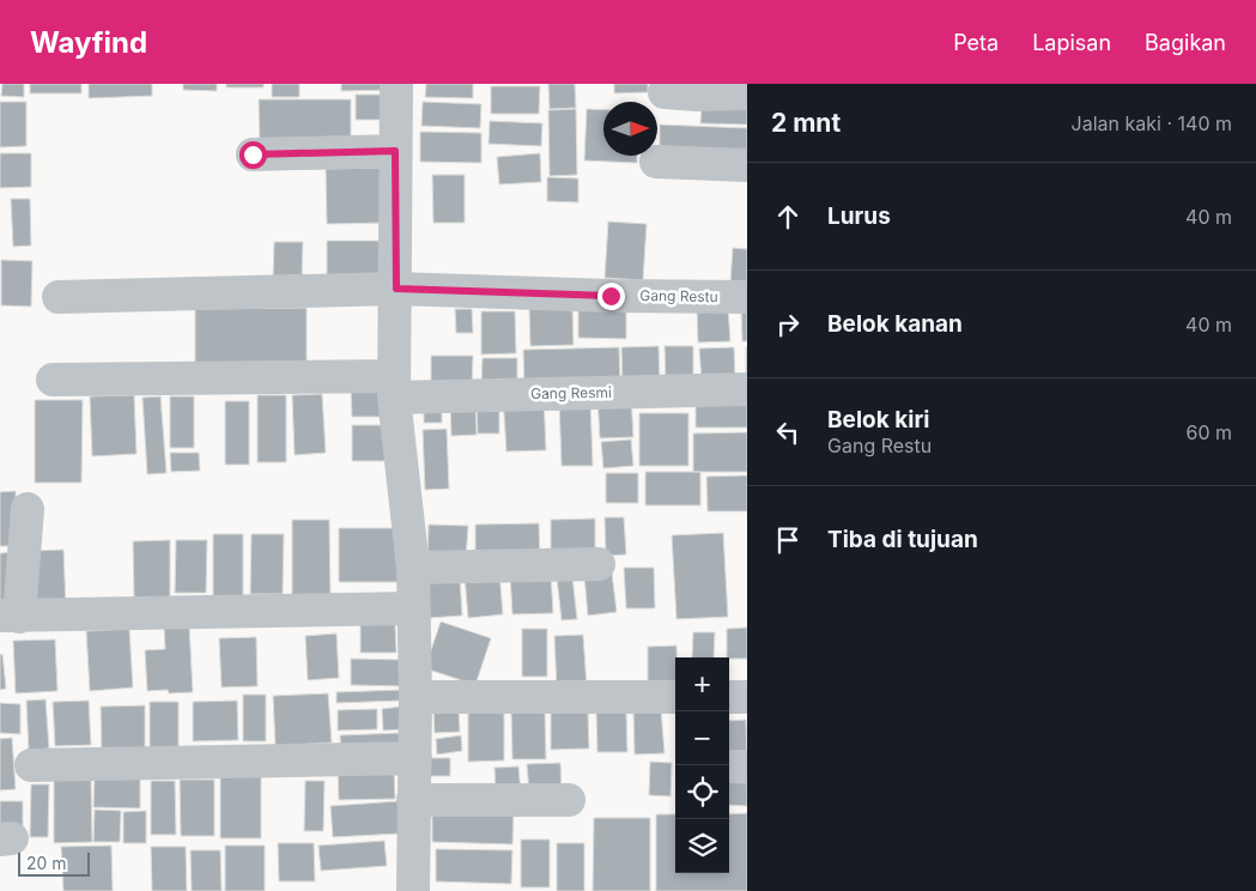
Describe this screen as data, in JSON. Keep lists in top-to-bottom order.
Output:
{
  "streets": {
    "street": ["Gang Restu", "Gang Resmi"]
  },
  "scale_bar": "20 m",
  "north": "right",
  "page": {
    "header": "Wayfind",
    "nav": ["Peta", "Lapisan", "Bagikan"],
    "heading": ["2 mnt", "Jalan kaki · 140 m"],
    "list": [
      ["Lurus", "40 m"],
      ["Belok kanan", "40 m"],
      ["Belok kiri", "Gang Restu", "60 m"],
      "Tiba di tujuan"
    ],
    "map_buttons": ["+", "−"],
    "scale": "20 m"
  }
}
